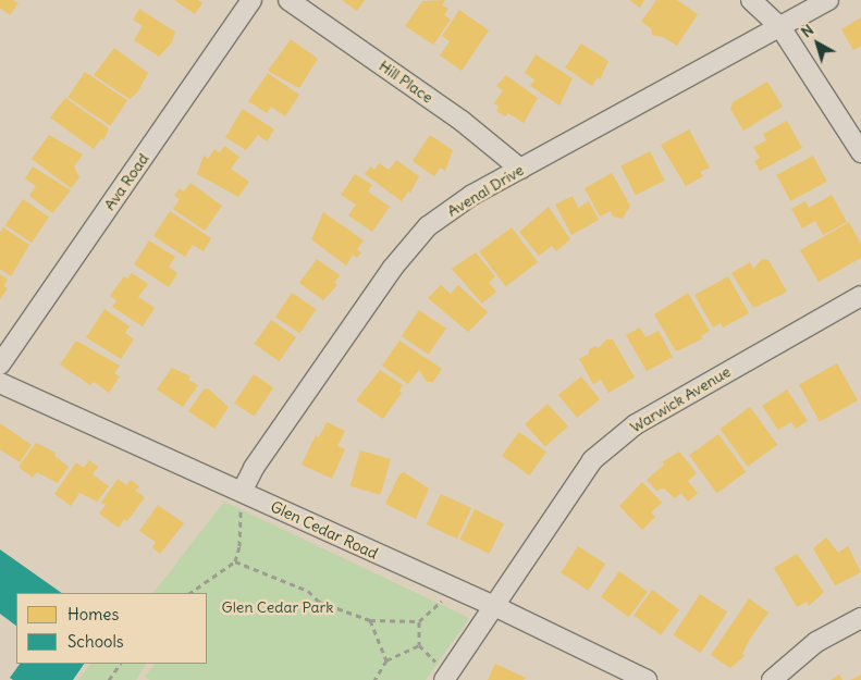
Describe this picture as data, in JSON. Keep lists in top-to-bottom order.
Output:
{
  "streets": {
    "street": [
      "Hill Place",
      "Ava Road",
      "Avenal Drive",
      "Warwick Avenue",
      "Glen Cedar Road"
    ]
  },
  "crossings": [
    ["Hill Place", "Avenal Drive"],
    ["Avenal Drive", "Glen Cedar Road"],
    ["Warwick Avenue", "Glen Cedar Road"]
  ],
  "parks": ["Glen Cedar Park"],
  "legend": ["Homes", "Schools"],
  "north": "top left"
}
